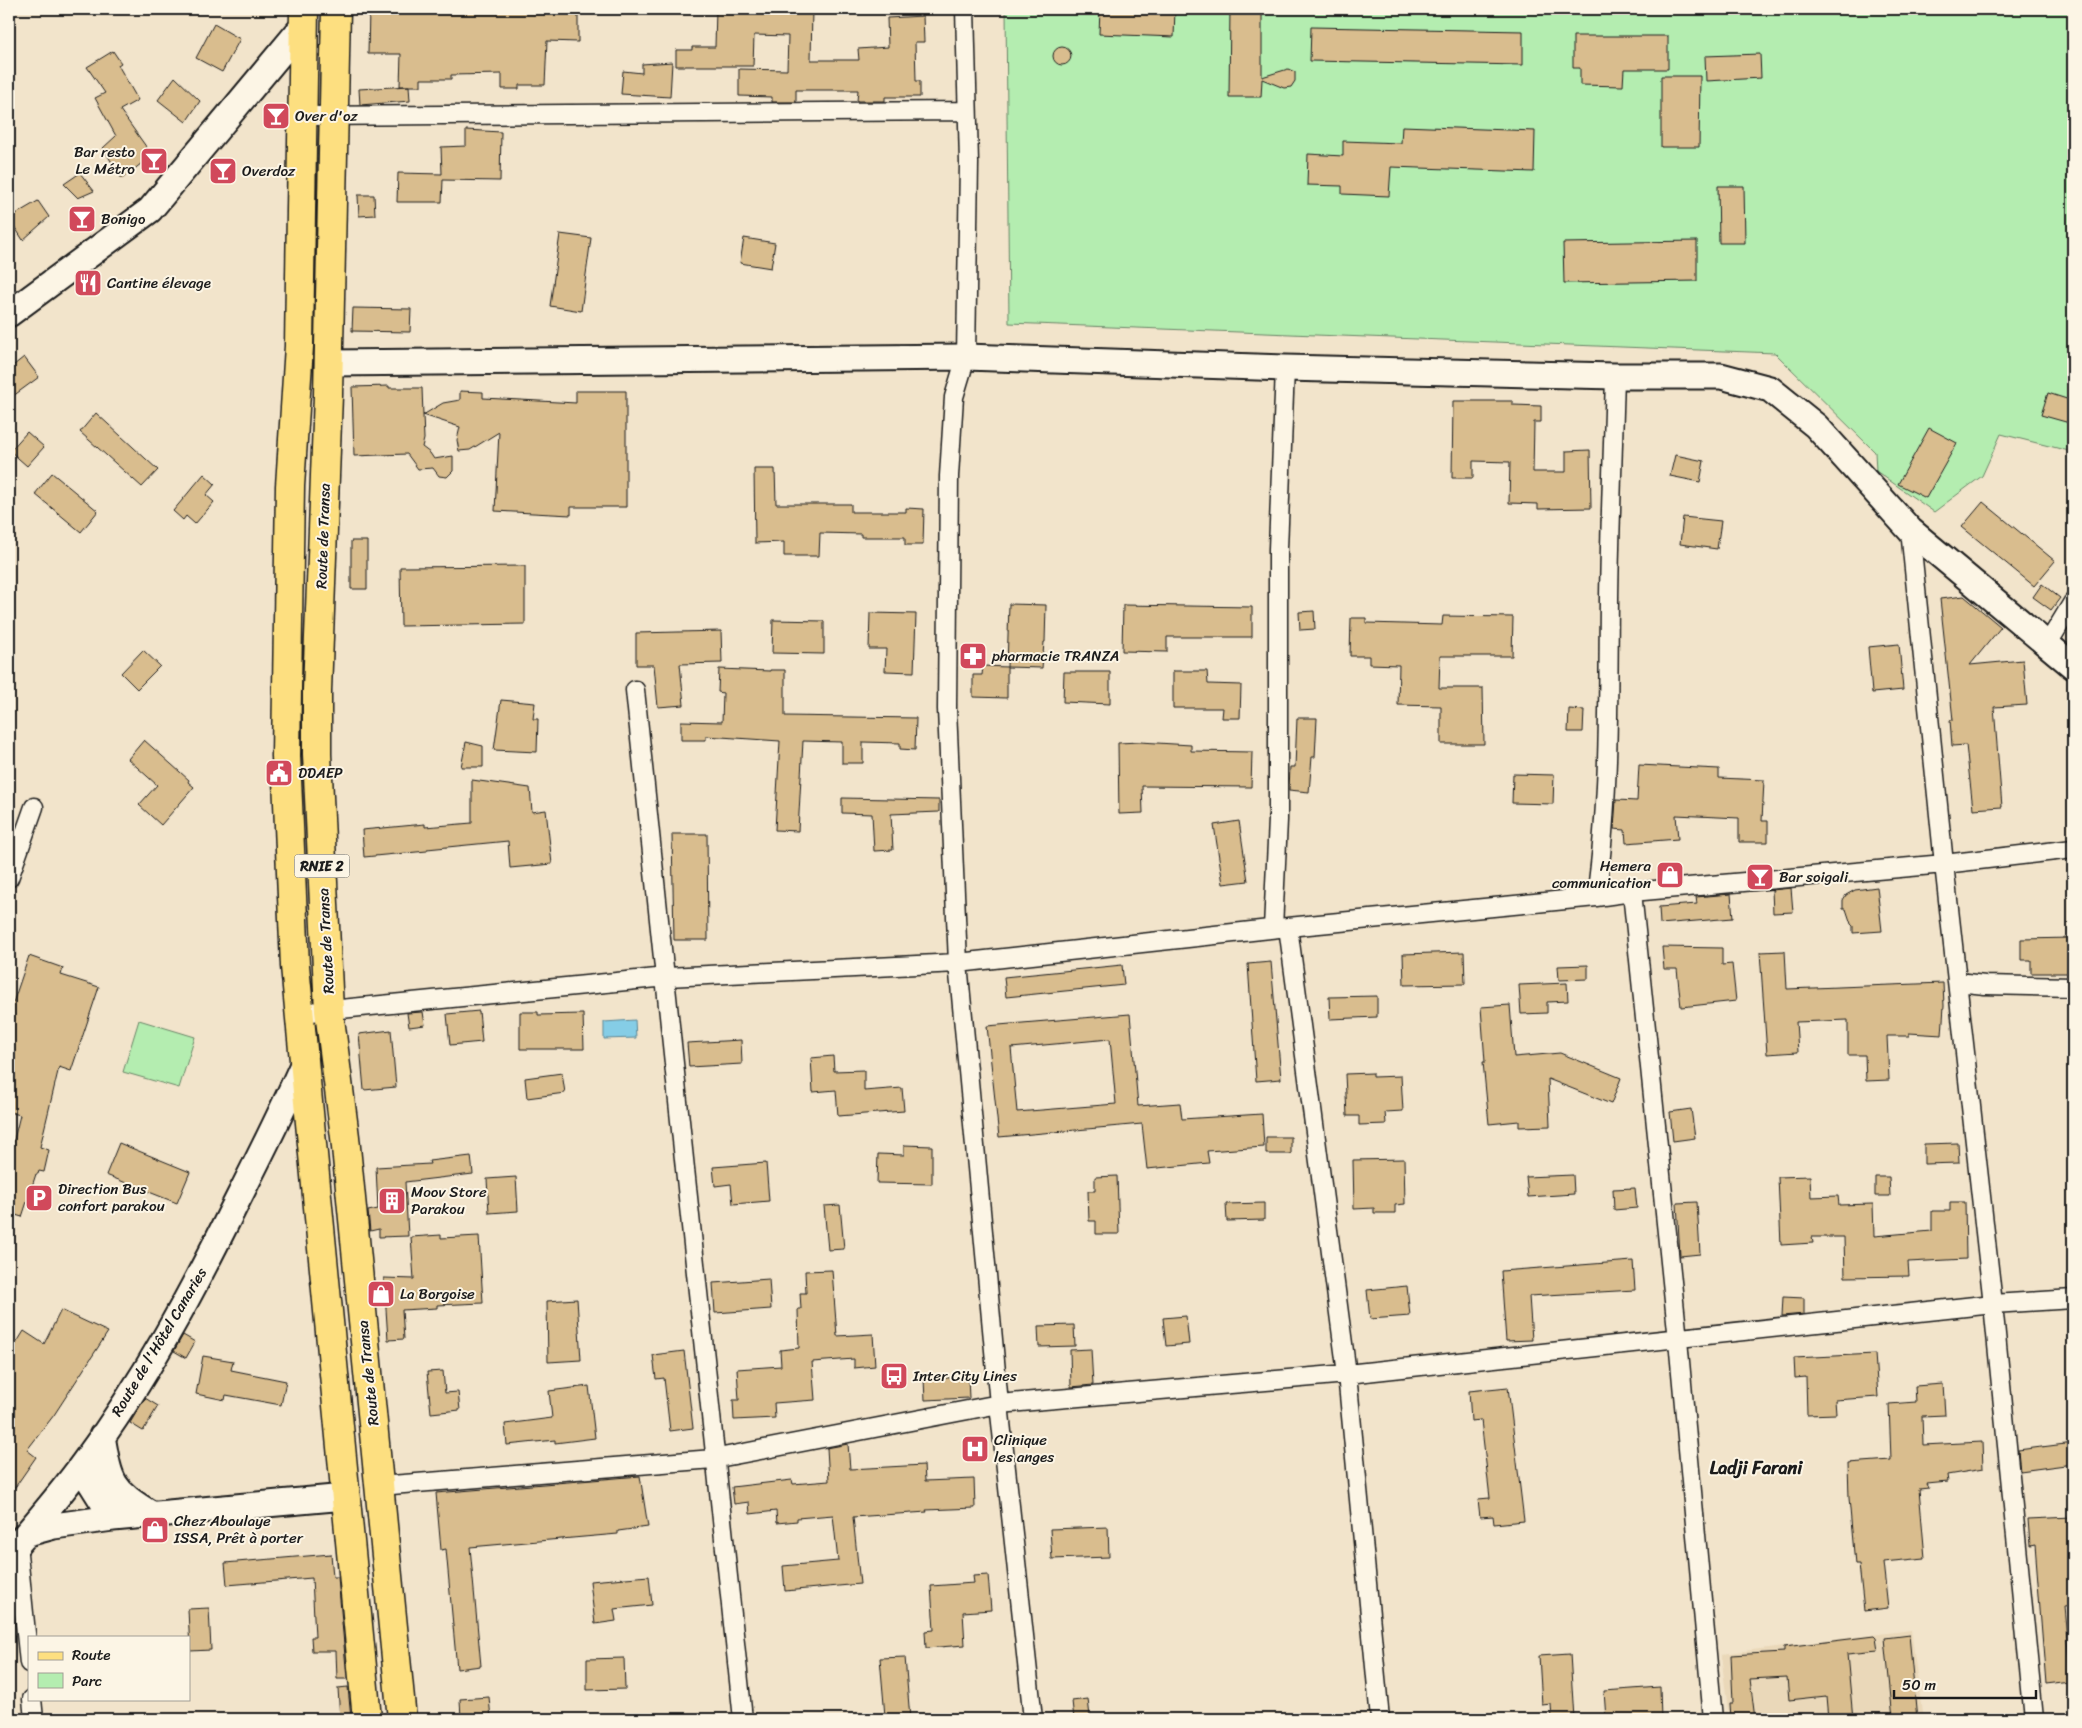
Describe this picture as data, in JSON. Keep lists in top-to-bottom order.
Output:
{
  "streets": {
    "main road": ["Route de Transa", "RNIE 2"],
    "street": ["Route de l'Hôtel Canaries"]
  },
  "crossings": [
    ["Route de Transa", "Route de l'Hôtel Canaries"]
  ],
  "districts": ["Ladji Farani"],
  "places": {
    "bar": [
      "Over d'oz",
      "Bar resto Le Métro",
      "Overdoz",
      "Bonigo",
      "Bar soigali"
    ],
    "restaurant": ["Cantine élevage"],
    "pharmacy": ["pharmacie TRANZA"],
    "public building": ["DDAEP"],
    "shop": ["Hemera communication", "La Borgoise", "Chez Aboulaye ISSA, Prêt à porter"],
    "parking": ["Direction Bus confort parakou"],
    "building": ["Moov Store Parakou"],
    "bus stop": ["Inter City Lines"],
    "hospital": ["Clinique les anges"]
  },
  "legend": ["Route", "Parc"],
  "scale_bar": "50 m"
}
